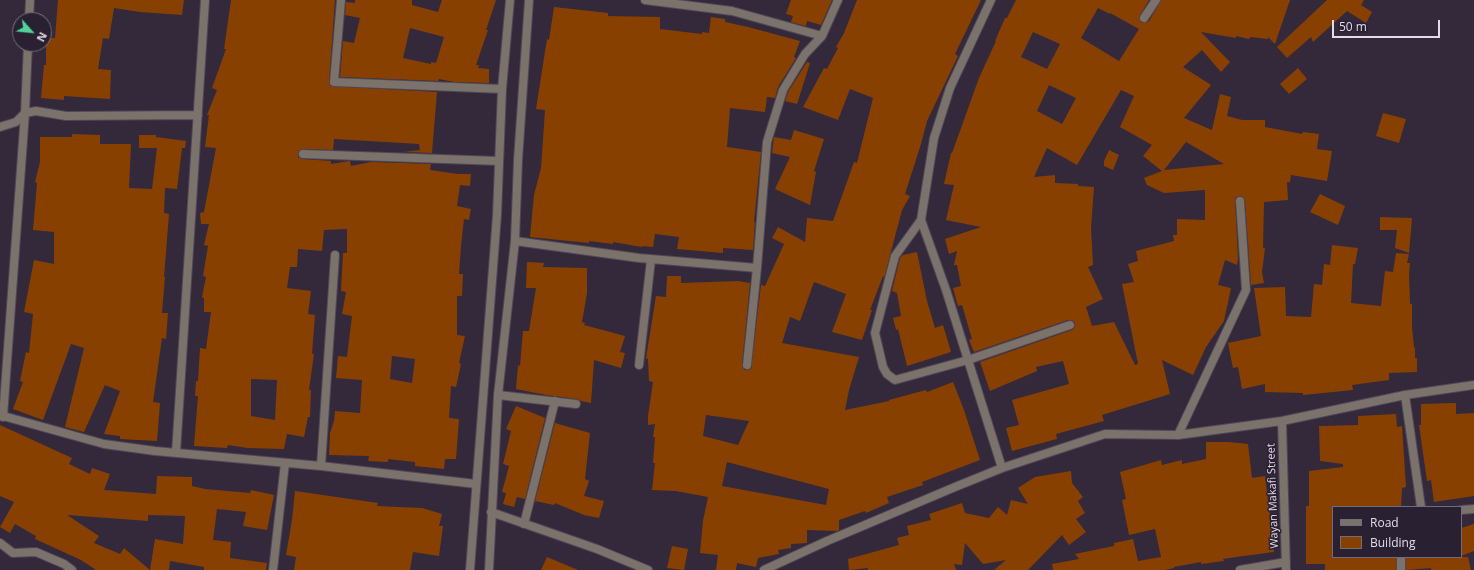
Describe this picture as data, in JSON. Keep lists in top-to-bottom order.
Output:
{
  "streets": {
    "street": ["Wayan Makafi Street"]
  },
  "legend": ["Road", "Building"],
  "scale_bar": "50 m",
  "north": "bottom right"
}
